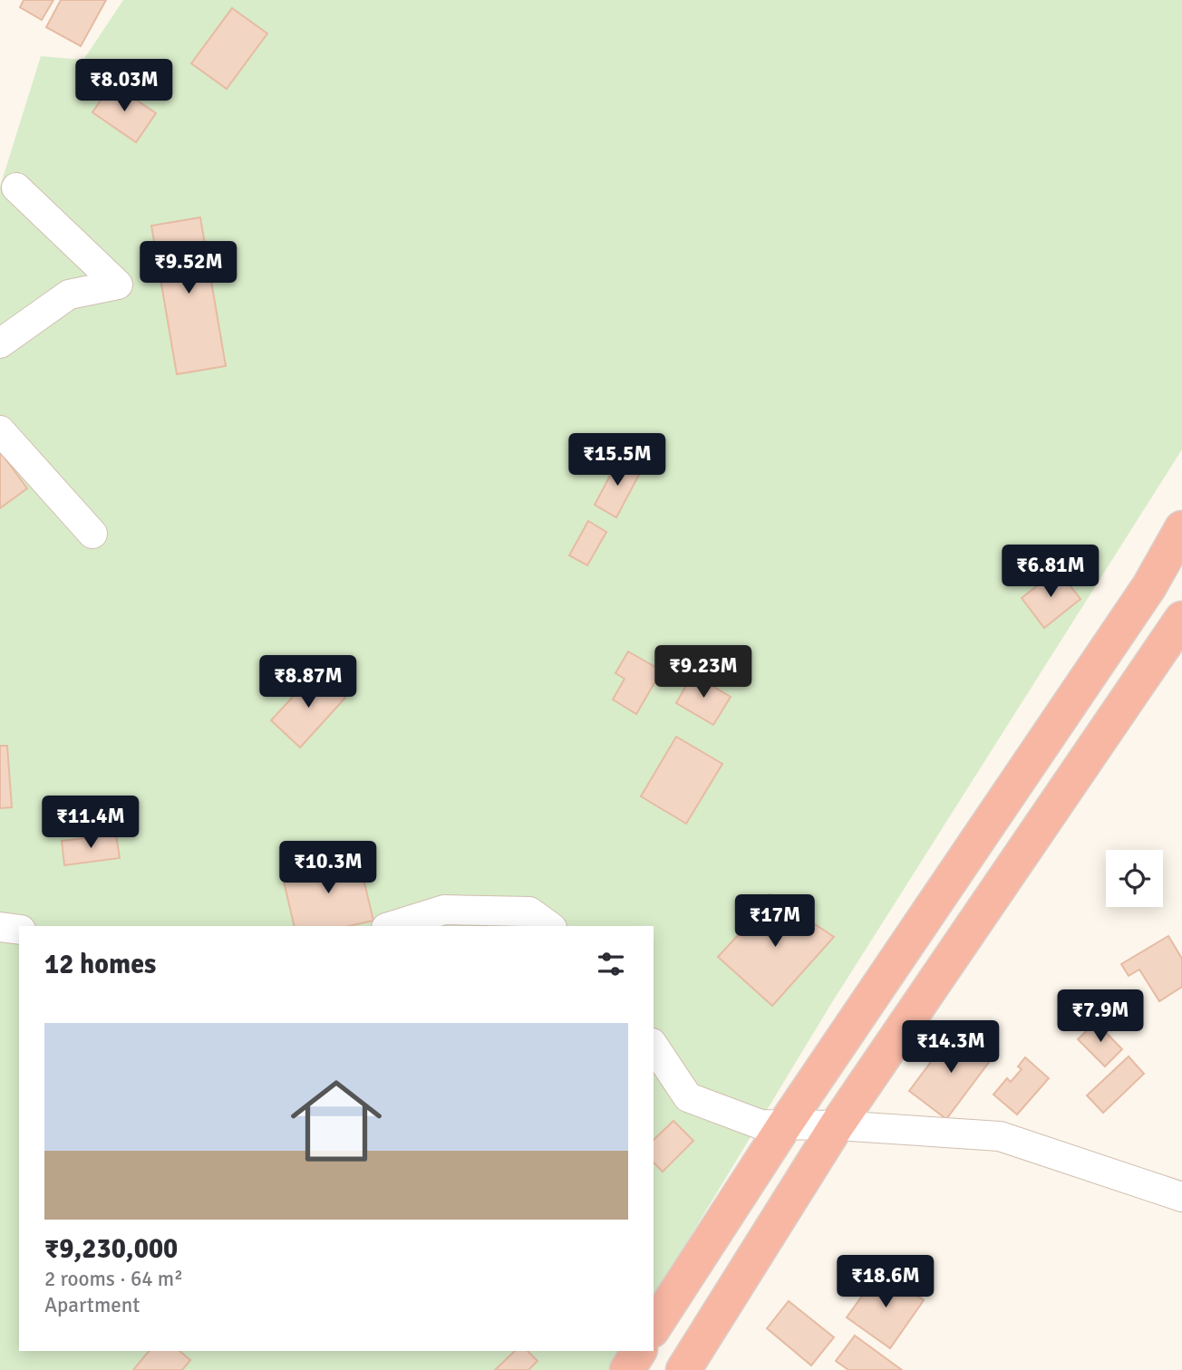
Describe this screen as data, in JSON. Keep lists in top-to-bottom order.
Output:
{
  "page": {
    "price": [
      "₹8.03M",
      "₹9.52M",
      "₹15.5M",
      "₹6.81M",
      "₹9.23M",
      "₹8.87M",
      "₹11.4M",
      "₹10.3M",
      "₹17M",
      "₹7.9M",
      "₹14.3M",
      "₹18.6M"
    ],
    "heading": "12 homes",
    "list": [
      {
        "name": "₹9,230,000",
        "note": "2 rooms · 64 m² · Apartment"
      }
    ]
  }
}
